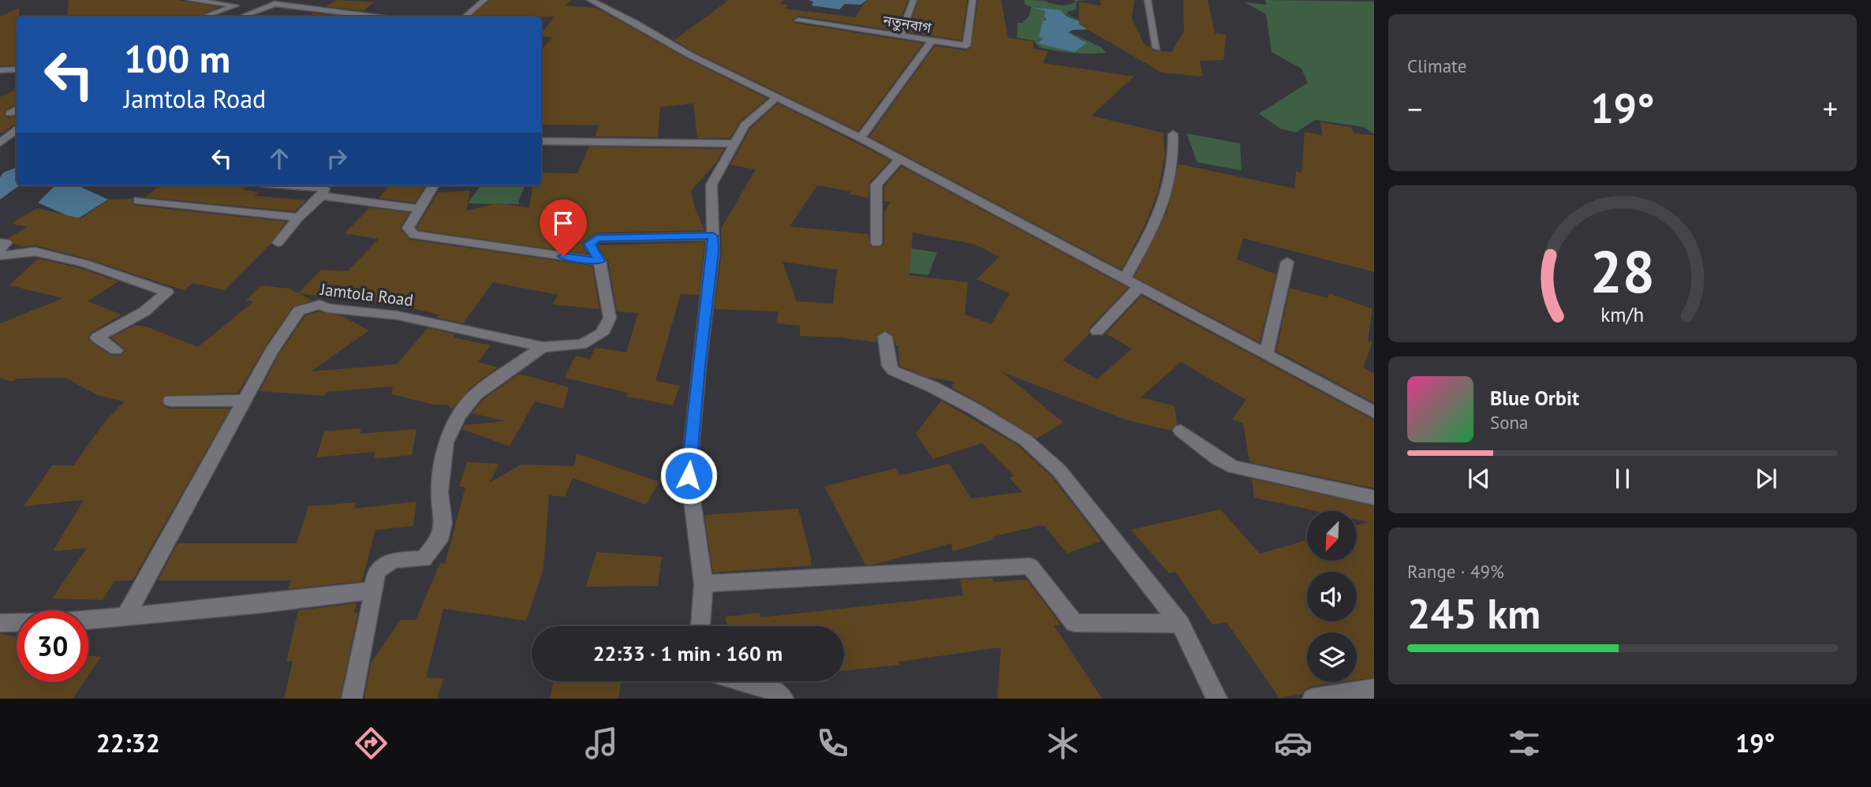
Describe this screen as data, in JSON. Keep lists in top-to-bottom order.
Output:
{
  "streets": {
    "street": ["নতুনবাগ", "Jamtola Road"]
  },
  "north": "bottom left",
  "page": {
    "tile": [
      "Climate",
      ["Range · 49%", "245 km"]
    ],
    "turn": ["100 m", "Jamtola Road"],
    "heat": ["−", "19°", "+"],
    "song": ["Blue Orbit", "Sona"],
    "limit": "30",
    "trip": "22:33 · 1 min · 160 m",
    "tabs": ["22:32", "19°"],
    "gauge": ["28", "km/h"]
  }
}
